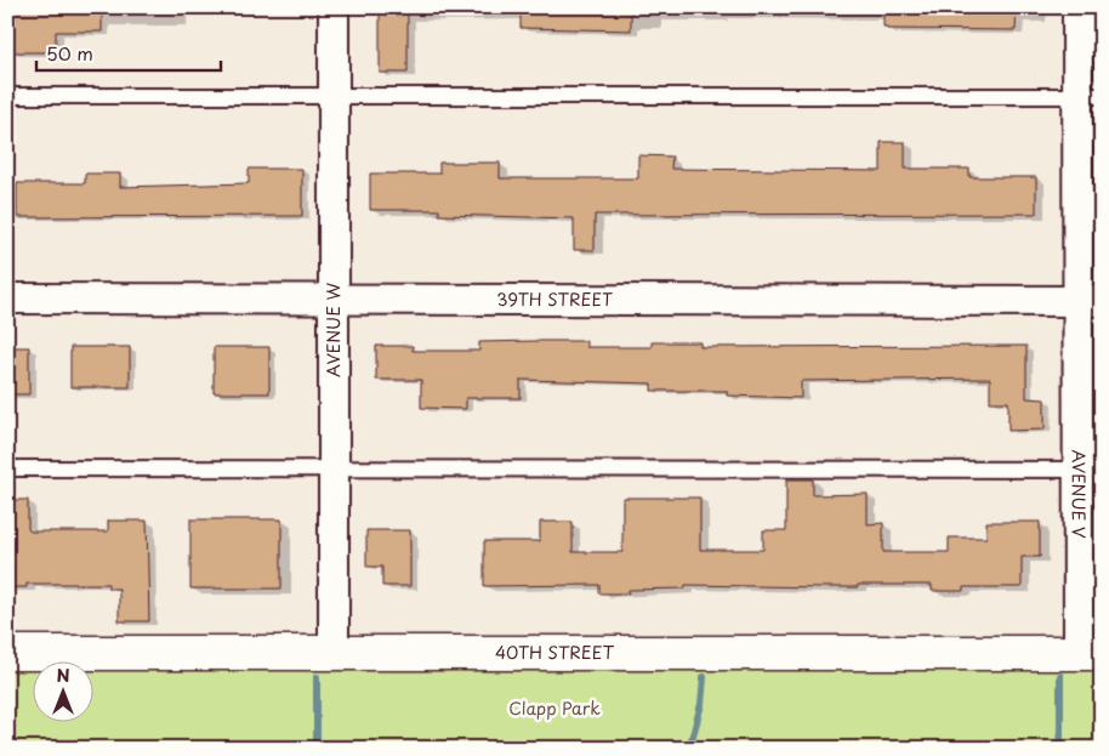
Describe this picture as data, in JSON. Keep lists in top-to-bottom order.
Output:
{
  "streets": {
    "street": [
      "39TH STREET",
      "AVENUE W",
      "AVENUE V",
      "40TH STREET"
    ]
  },
  "crossings": [
    ["39TH STREET", "AVENUE W"],
    ["39TH STREET", "AVENUE V"],
    ["AVENUE W", "40TH STREET"],
    ["AVENUE V", "40TH STREET"]
  ],
  "parks": ["Clapp Park"],
  "scale_bar": "50 m",
  "north": "top"
}
